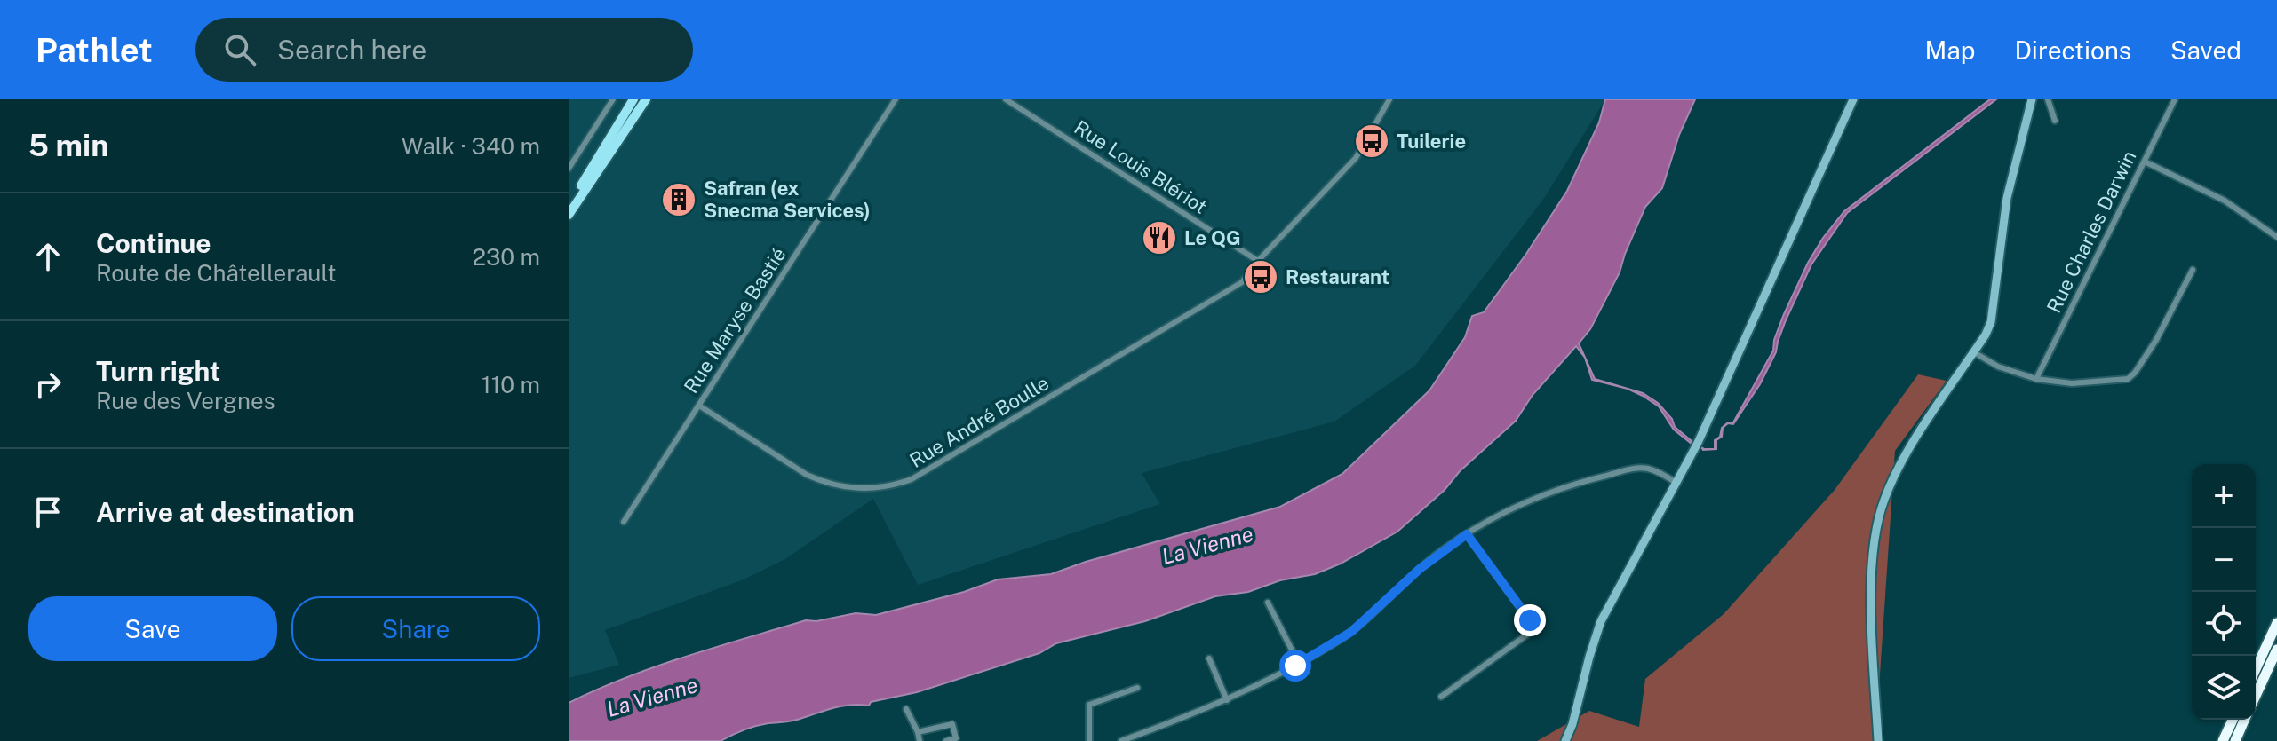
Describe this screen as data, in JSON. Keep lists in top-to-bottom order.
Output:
{
  "streets": {
    "street": [
      "Rue Louis Blériot",
      "Rue Charles Darwin",
      "Rue Maryse Bastié",
      "Rue André Boulle"
    ]
  },
  "crossings": [
    ["Rue Louis Blériot", "Rue André Boulle"],
    ["Rue Maryse Bastié", "Rue André Boulle"]
  ],
  "water": ["La Vienne"],
  "places": {
    "bus stop": ["Tuilerie", "Restaurant"],
    "building": ["Safran (ex Snecma Services)"],
    "restaurant": ["Le QG"]
  },
  "page": {
    "header": "Pathlet",
    "search": "Search here",
    "nav": ["Map", "Directions", "Saved"],
    "heading": ["5 min", "Walk · 340 m"],
    "list": [
      ["Continue", "Route de Châtellerault", "230 m"],
      ["Turn right", "Rue des Vergnes", "110 m"],
      "Arrive at destination"
    ],
    "map_buttons": ["+", "−"],
    "buttons": ["Save", "Share"]
  }
}
